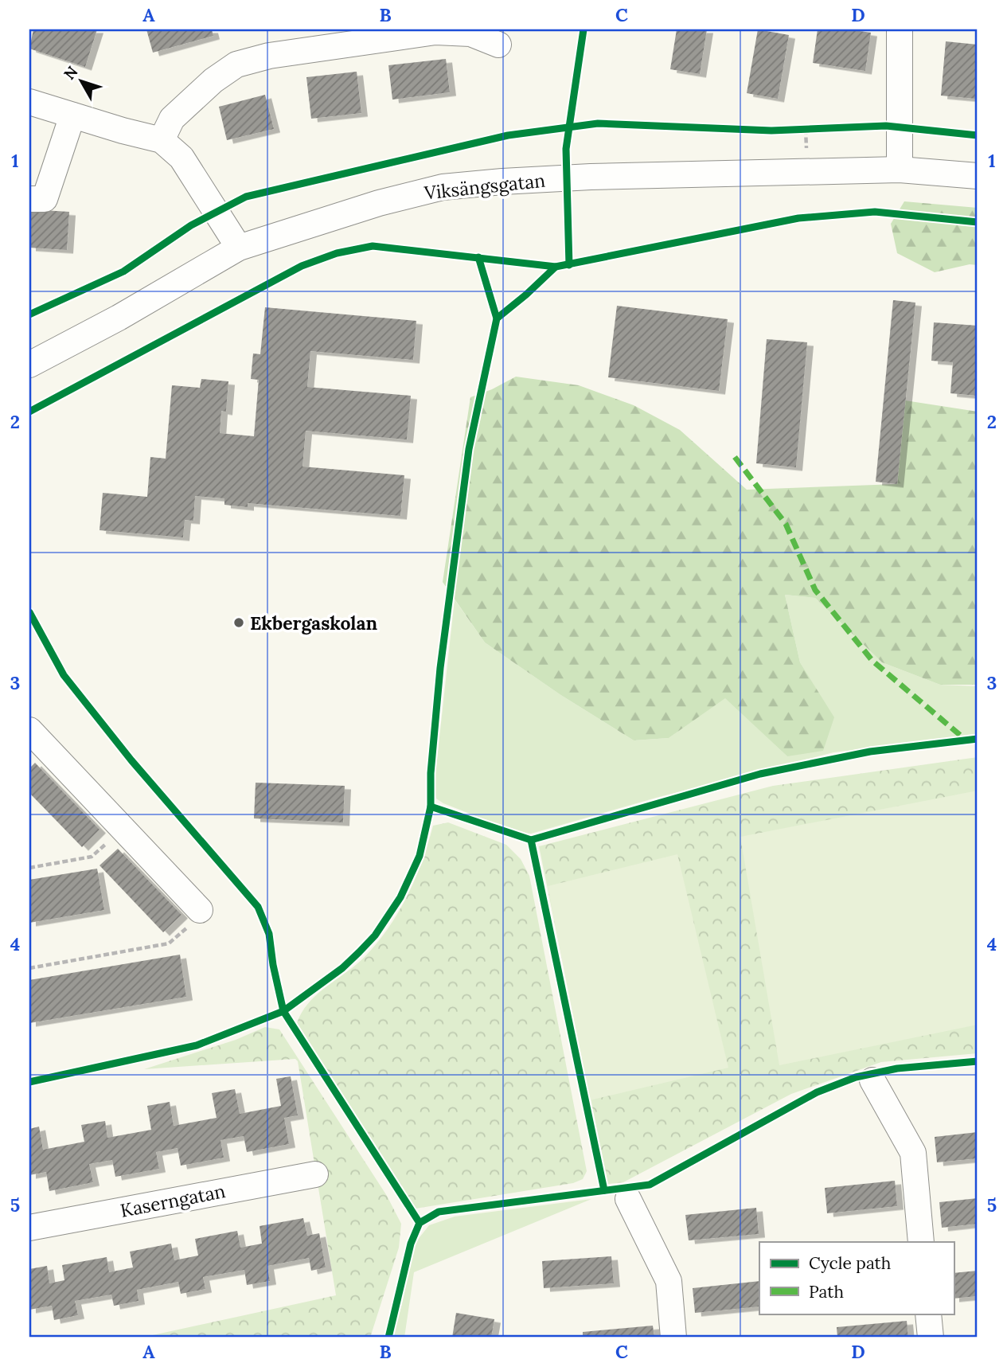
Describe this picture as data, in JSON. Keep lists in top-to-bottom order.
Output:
{
  "streets": {
    "street": ["Viksängsgatan", "Kaserngatan"]
  },
  "places": ["Ekbergaskolan"],
  "legend": ["Cycle path", "Path"],
  "north": "top left",
  "grid": {
    "columns": [
      "A",
      "B",
      "C",
      "D"
    ],
    "rows": [
      "1",
      "2",
      "3",
      "4",
      "5"
    ]
  }
}
